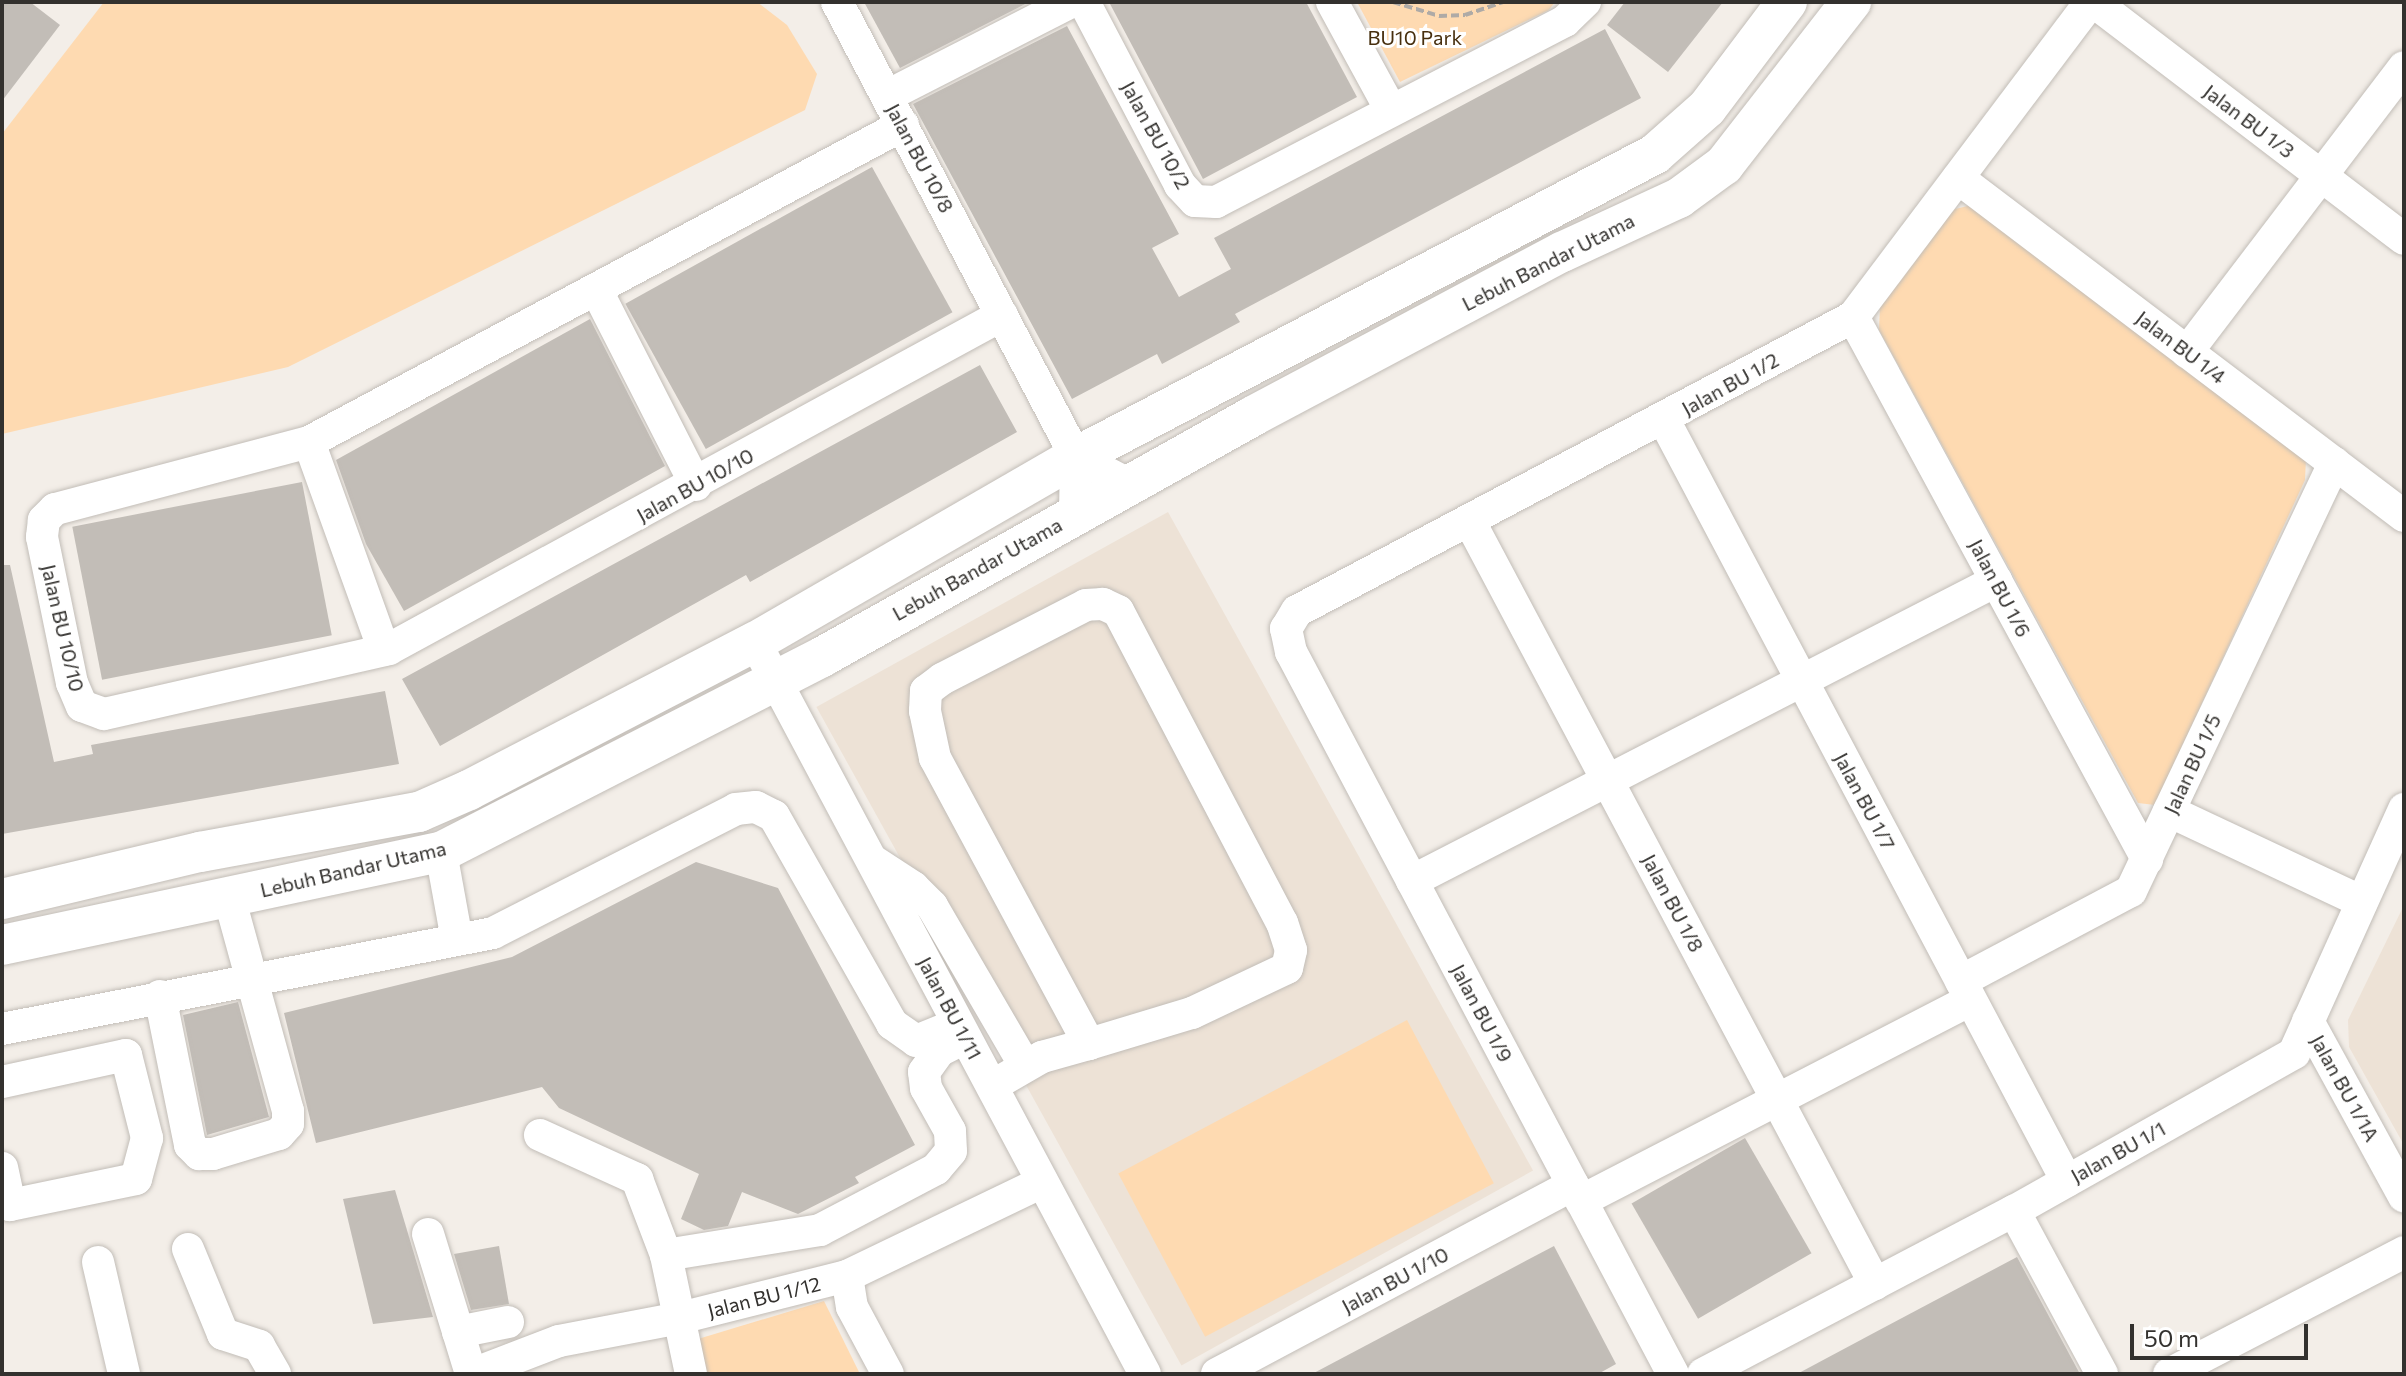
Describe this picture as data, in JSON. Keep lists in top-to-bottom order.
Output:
{
  "streets": {
    "main road": ["Lebuh Bandar Utama"],
    "street": [
      "Jalan BU 1/3",
      "Jalan BU 10/2",
      "Jalan BU 10/8",
      "Jalan BU 1/4",
      "Jalan BU 1/2",
      "Jalan BU 10/10",
      "Jalan BU 1/6",
      "Jalan BU 1/5",
      "Jalan BU 1/7",
      "Jalan BU 1/8",
      "Jalan BU 1/11",
      "Jalan BU 1/9",
      "Jalan BU 1/1A",
      "Jalan BU 1/1",
      "Jalan BU 1/10",
      "Jalan BU 1/12"
    ]
  },
  "crossings": [
    ["Jalan BU 1/3", "Jalan BU 1/2"],
    ["Jalan BU 10/8", "Jalan BU 10/10"],
    ["Lebuh Bandar Utama", "Jalan BU 1/11"],
    ["Jalan BU 1/4", "Jalan BU 1/2"],
    ["Jalan BU 1/4", "Jalan BU 1/5"],
    ["Jalan BU 1/2", "Jalan BU 1/6"],
    ["Jalan BU 1/2", "Jalan BU 1/7"],
    ["Jalan BU 1/2", "Jalan BU 1/8"],
    ["Jalan BU 1/2", "Jalan BU 1/9"],
    ["Jalan BU 1/6", "Jalan BU 1/5"],
    ["Jalan BU 1/5", "Jalan BU 1/7"],
    ["Jalan BU 1/5", "Jalan BU 1/8"],
    ["Jalan BU 1/5", "Jalan BU 1/10"],
    ["Jalan BU 1/7", "Jalan BU 1/1"],
    ["Jalan BU 1/8", "Jalan BU 1/1"],
    ["Jalan BU 1/8", "Jalan BU 1/10"],
    ["Jalan BU 1/11", "Jalan BU 1/12"],
    ["Jalan BU 1/9", "Jalan BU 1/10"],
    ["Jalan BU 1/1A", "Jalan BU 1/1"]
  ],
  "parks": ["BU10 Park"],
  "scale_bar": "50 m"
}
